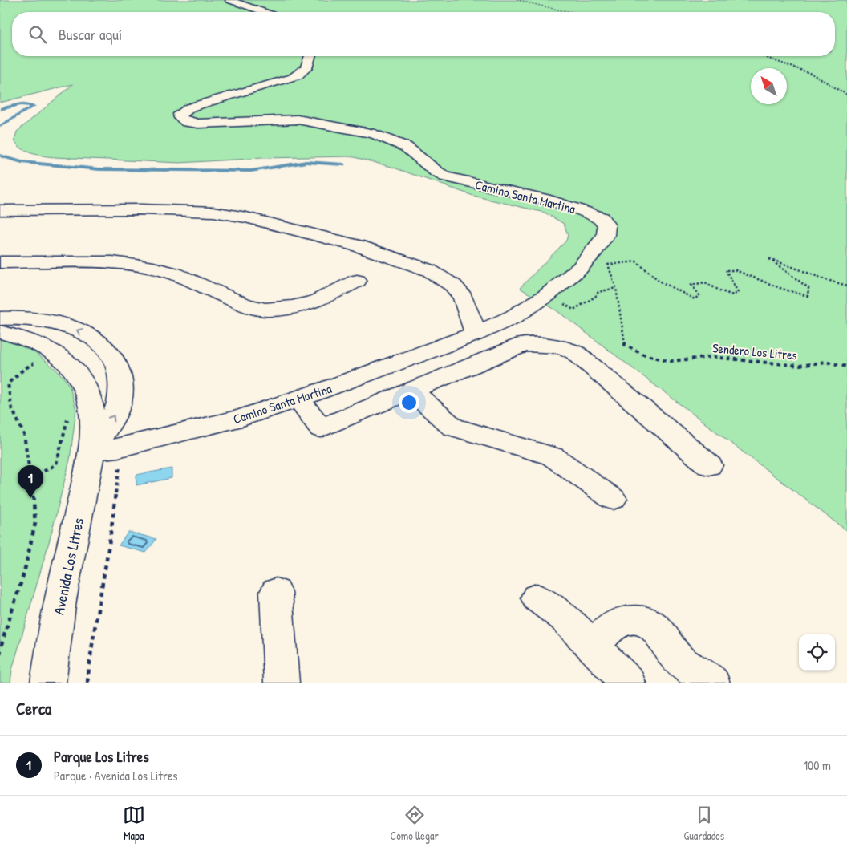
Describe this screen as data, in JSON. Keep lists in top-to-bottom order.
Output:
{
  "streets": {
    "street": ["Camino Santa Martina", "Avenida Los Litres"],
    "path": ["Sendero Los Litres"]
  },
  "crossings": [
    ["Camino Santa Martina", "Avenida Los Litres"]
  ],
  "north": "top left",
  "page": {
    "search": "Buscar aquí",
    "pins": "1",
    "heading": "Cerca",
    "list": [
      {
        "mark": "1",
        "name": "Parque Los Litres",
        "note": "Parque · Avenida Los Litres",
        "value": "100 m"
      }
    ],
    "nav": ["Mapa", "Cómo llegar", "Guardados"]
  }
}
